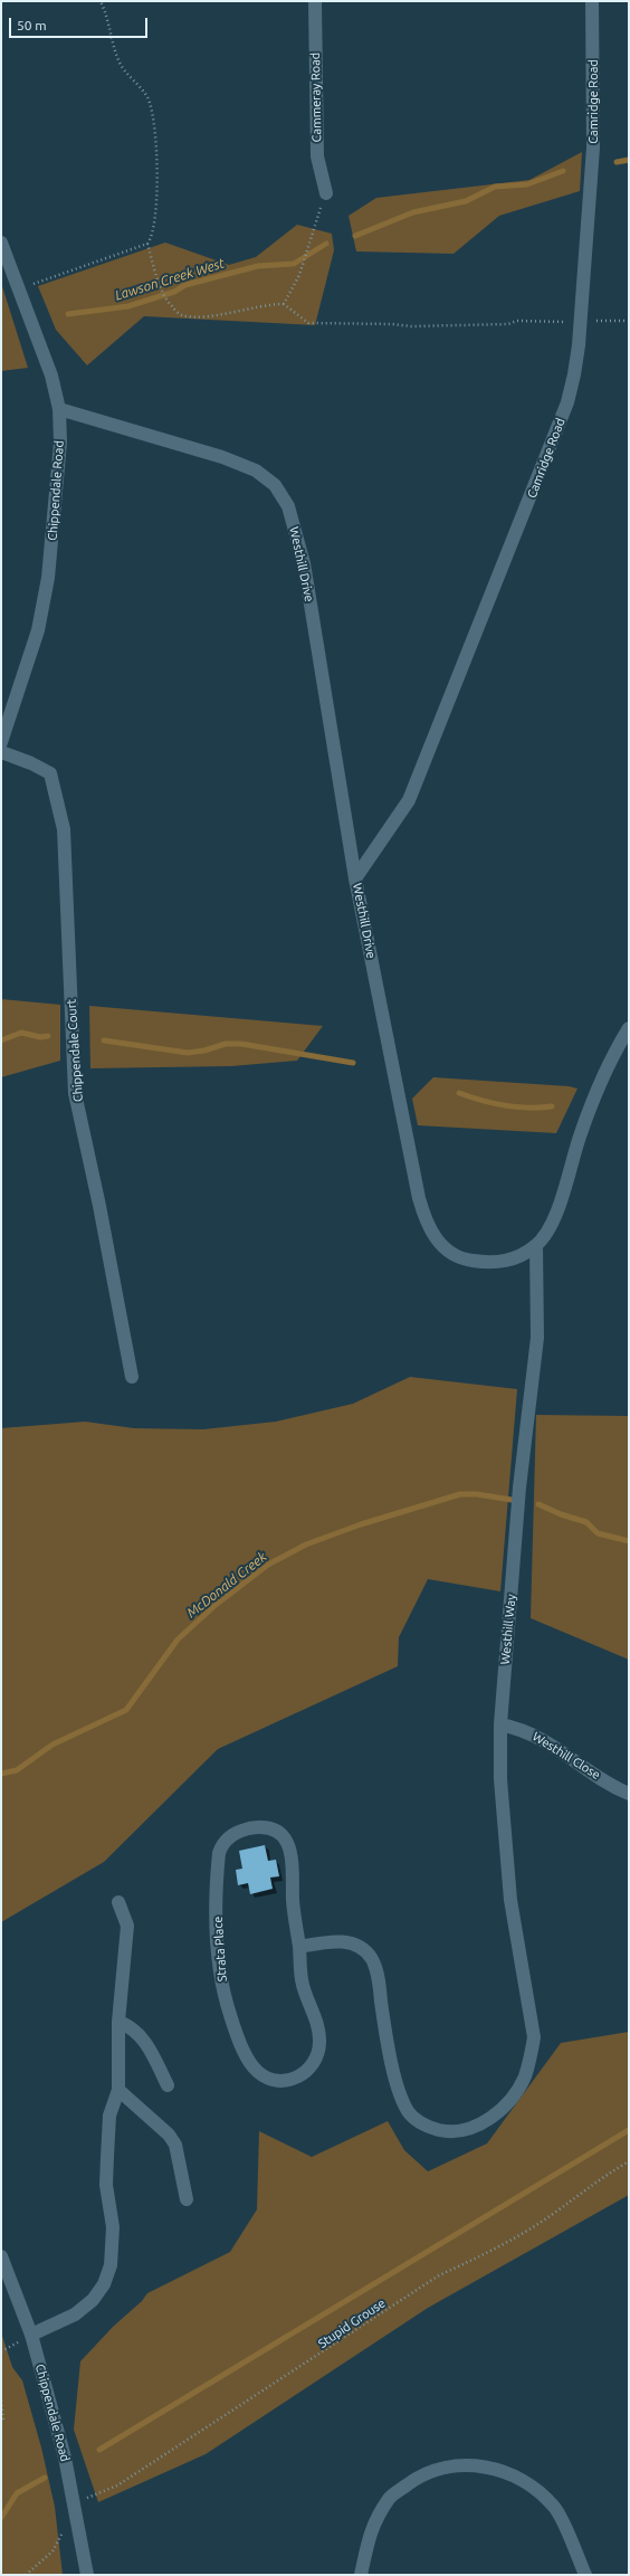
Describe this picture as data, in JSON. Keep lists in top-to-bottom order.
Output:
{
  "streets": {
    "street": [
      "Cammeray Road",
      "Camridge Road",
      "Chippendale Road",
      "Westhill Drive",
      "Chippendale Court",
      "Westhill Way",
      "Westhill Close",
      "Strata Place"
    ],
    "path": ["Stupid Grouse"]
  },
  "crossings": [
    ["Camridge Road", "Westhill Drive"],
    ["Chippendale Road", "Westhill Drive"],
    ["Westhill Drive", "Westhill Way"],
    ["Westhill Way", "Westhill Close"],
    ["Westhill Way", "Strata Place"]
  ],
  "water": ["Lawson Creek West", "McDonald Creek"],
  "scale_bar": "50 m"
}
